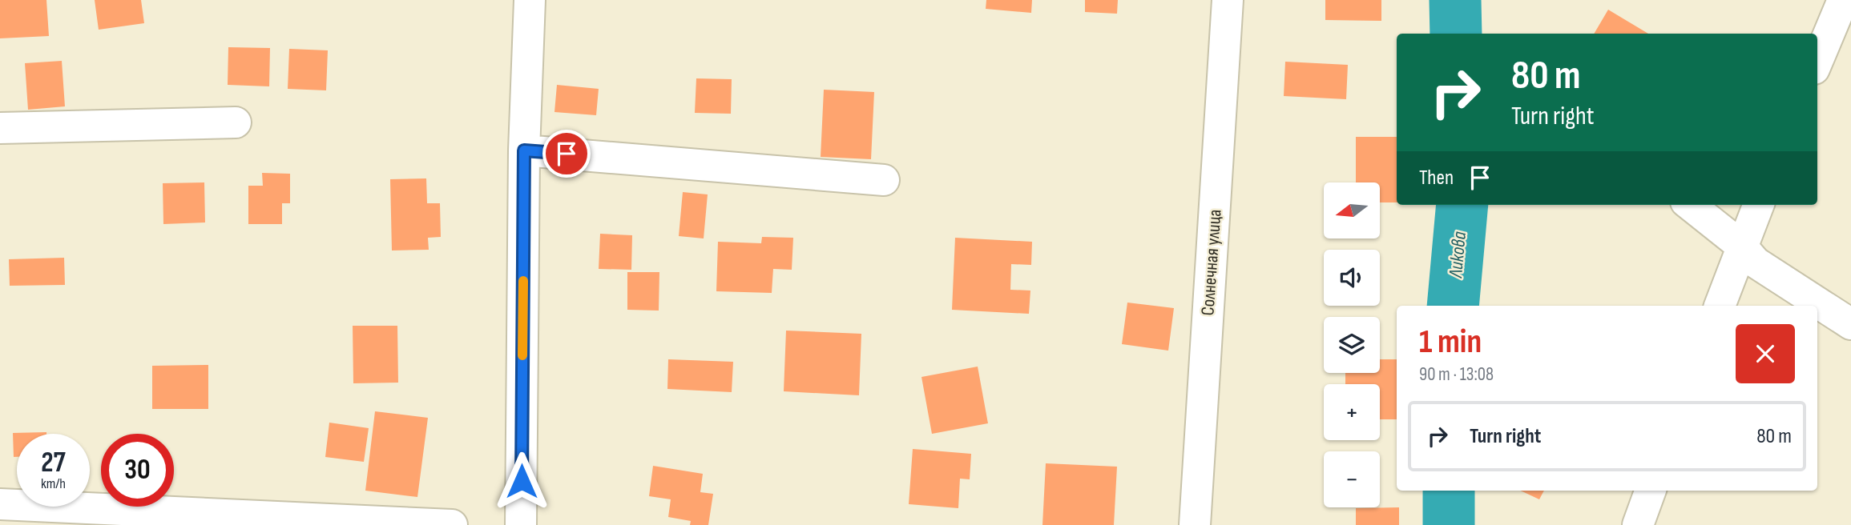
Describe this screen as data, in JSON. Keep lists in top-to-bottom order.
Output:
{
  "streets": {
    "street": ["Солнечная улица"]
  },
  "water": ["Ликова"],
  "north": "left",
  "page": {
    "turn": ["80 m", "Turn right"],
    "then": "Then",
    "map_buttons": ["+", "−"],
    "heading": ["1 min", "90 m · 13:08"],
    "list": [
      {
        "name": "Turn right",
        "value": "80 m"
      }
    ],
    "speed": "27 km/h",
    "limit": "30"
  }
}
